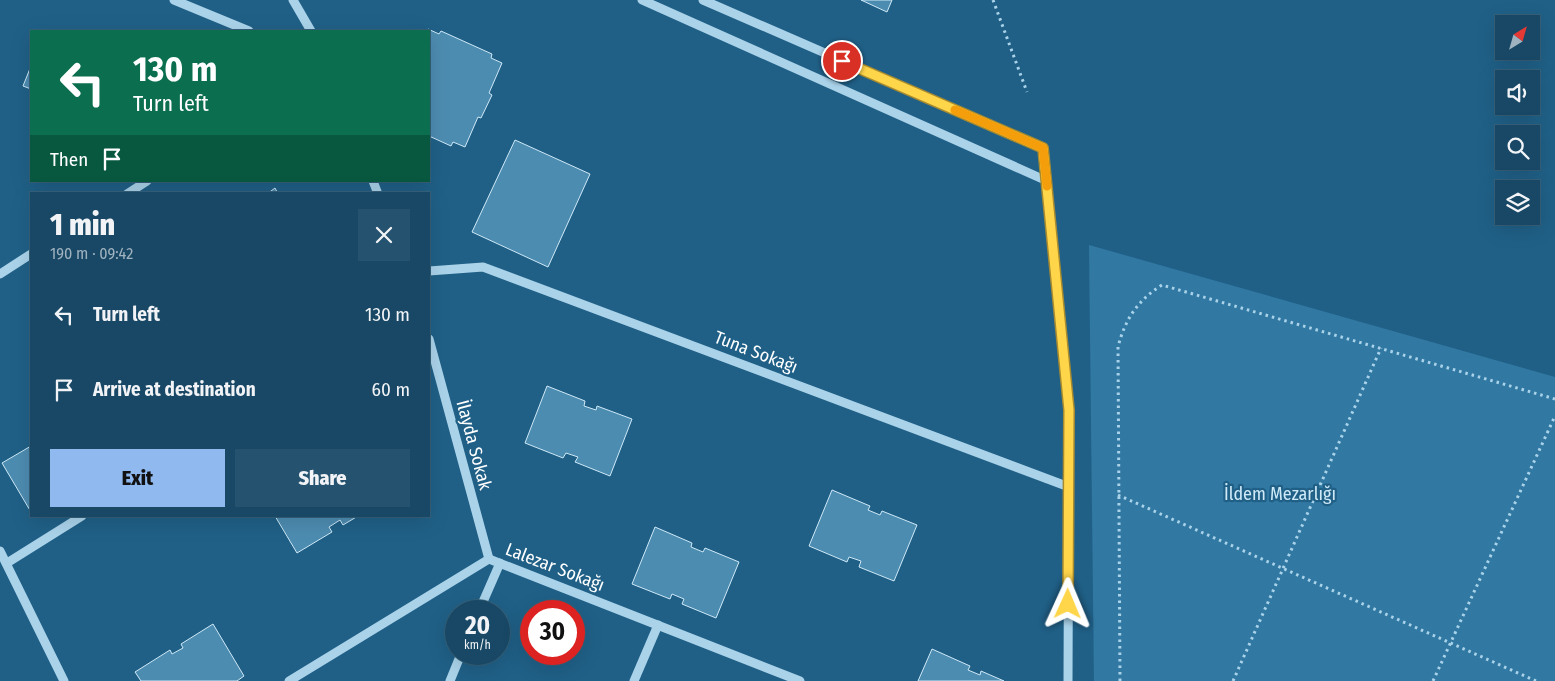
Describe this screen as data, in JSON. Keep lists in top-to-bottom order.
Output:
{
  "streets": {
    "street": ["Tuna Sokağı", "İlayda Sokak", "Lalezar Sokağı"]
  },
  "crossings": [
    ["İlayda Sokak", "Lalezar Sokağı"]
  ],
  "parks": ["İldem Mezarlığı"],
  "north": "top right",
  "page": {
    "turn": ["130 m", "Turn left"],
    "then": "Then",
    "heading": ["1 min", "190 m · 09:42"],
    "list": [
      {
        "name": "Turn left",
        "value": "130 m"
      },
      {
        "name": "Arrive at destination",
        "value": "60 m"
      }
    ],
    "buttons": ["Exit", "Share"],
    "speed": "20 km/h",
    "limit": "30"
  }
}
